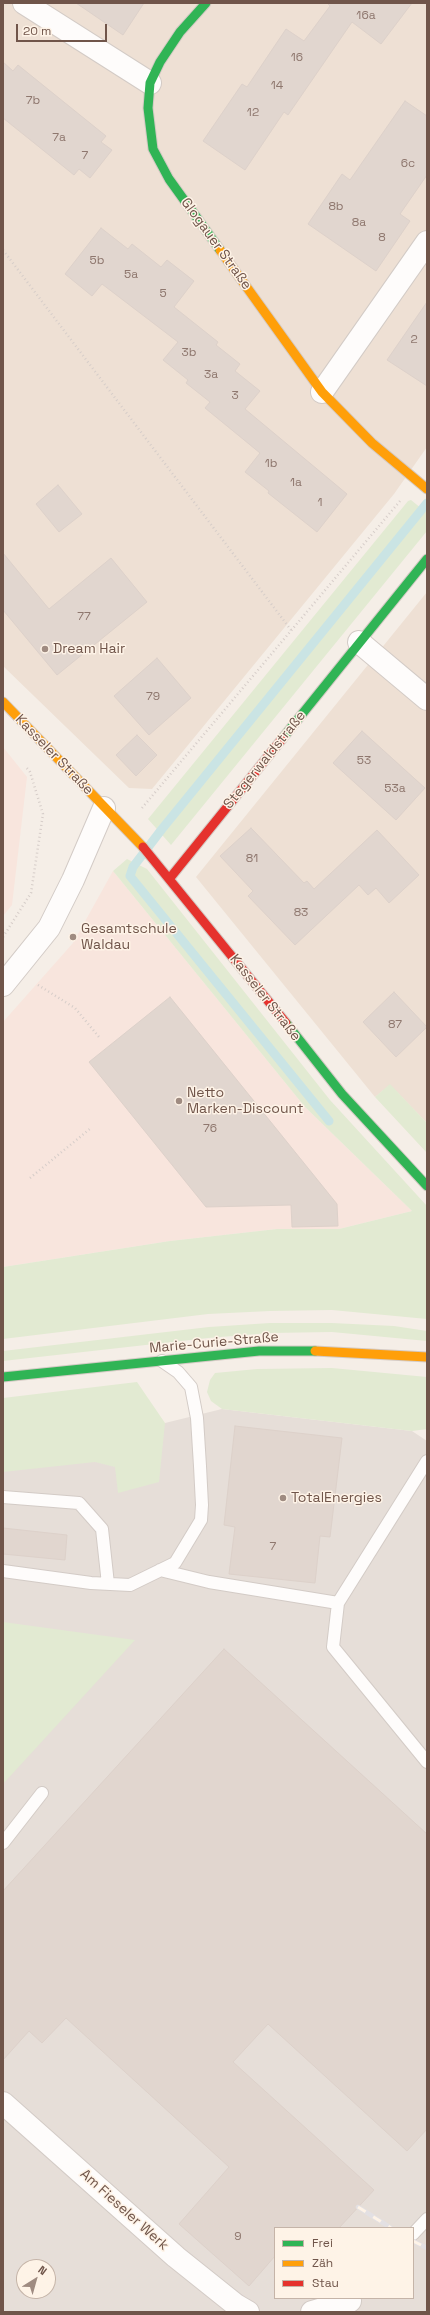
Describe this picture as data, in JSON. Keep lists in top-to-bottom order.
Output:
{
  "streets": {
    "street": [
      "Glogauer Straße",
      "Kasseler Straße",
      "Stegerwaldstraße",
      "Marie-Curie-Straße",
      "Am Fieseler Werk"
    ]
  },
  "crossings": [
    ["Kasseler Straße", "Stegerwaldstraße"]
  ],
  "places": [
    "Dream Hair",
    "Gesamtschule Waldau",
    "Netto Marken-Discount",
    "TotalEnergies"
  ],
  "house_numbers": [
    "16a",
    "16",
    "14",
    "7b",
    "12",
    "7a",
    "7",
    "6c",
    "8b",
    "8a",
    "8",
    "5b",
    "5a",
    "5",
    "2",
    "3b",
    "3a",
    "3",
    "1b",
    "1a",
    "1",
    "77",
    "79",
    "53",
    "53a",
    "81",
    "83",
    "87",
    "76",
    "7",
    "9"
  ],
  "legend": ["Frei", "Zäh", "Stau"],
  "scale_bar": "20 m",
  "north": "top right"
}
